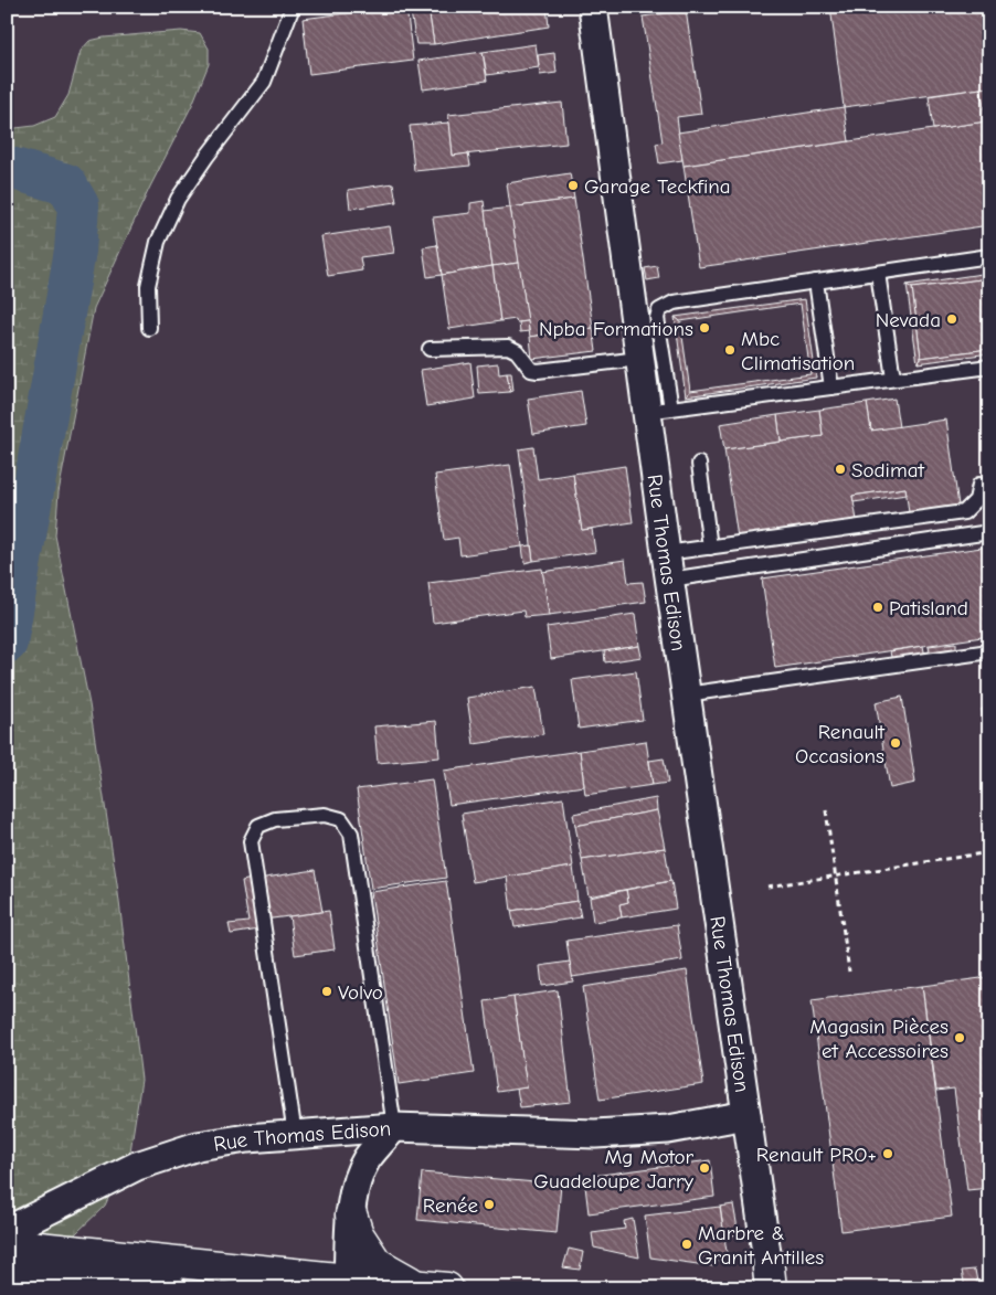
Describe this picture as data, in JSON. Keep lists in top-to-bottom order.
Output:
{
  "streets": {
    "street": ["Rue Thomas Edison"]
  },
  "places": [
    "Garage Teckfina",
    "Nevada",
    "Npba Formations",
    "Mbc Climatisation",
    "Sodimat",
    "Patisland",
    "Renault Occasions",
    "Volvo",
    "Magasin Pièces et Accessoires",
    "Renault PRO+",
    "Mg Motor Guadeloupe Jarry",
    "Renée",
    "Marbre & Granit Antilles"
  ]
}
